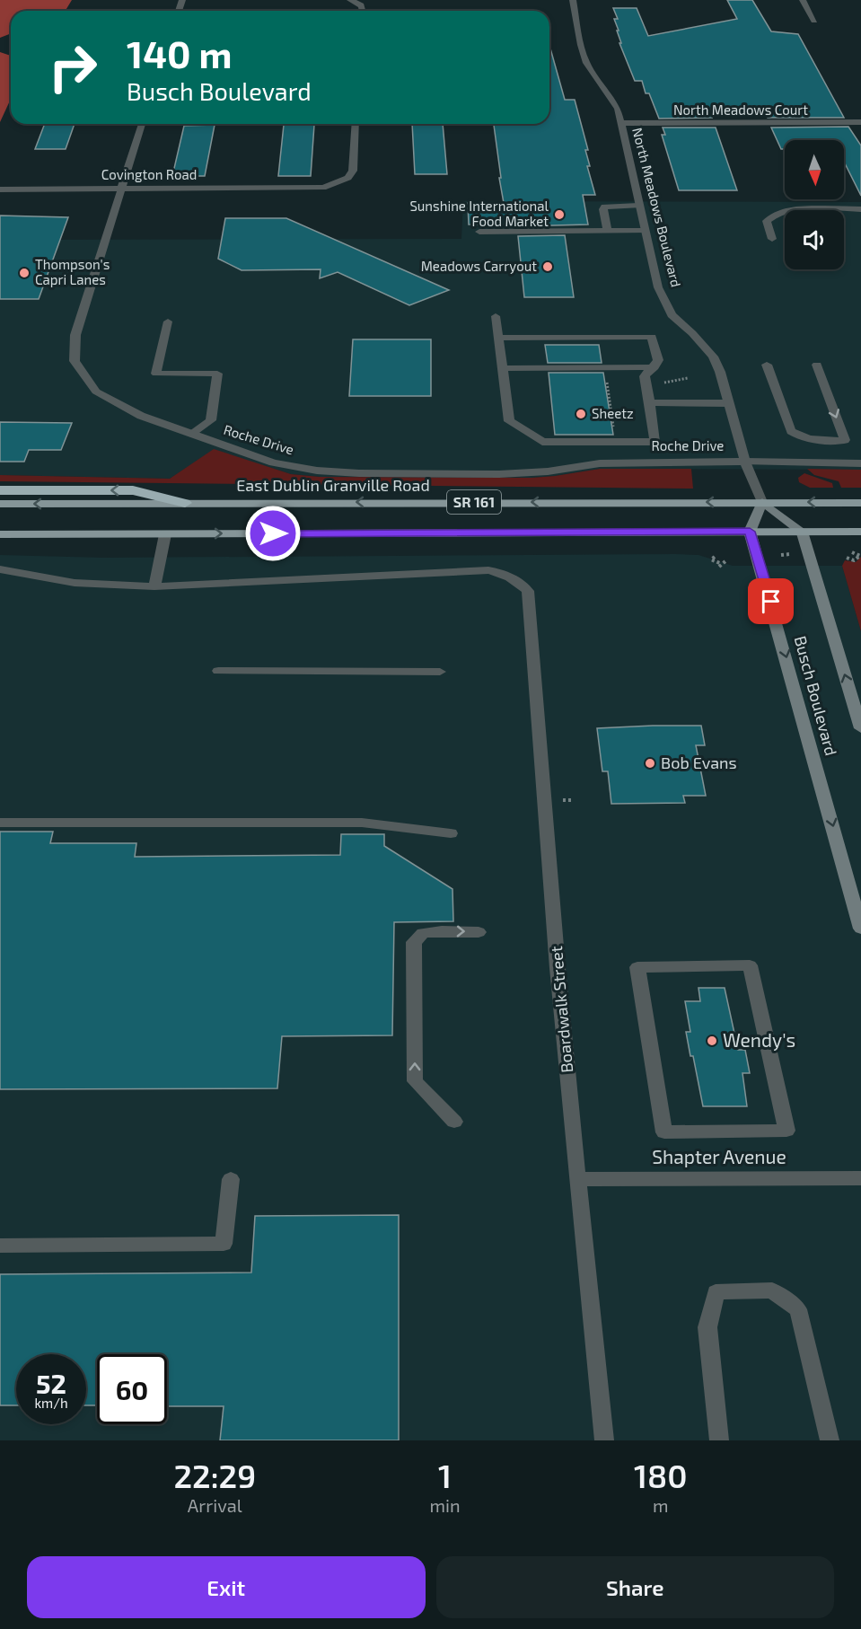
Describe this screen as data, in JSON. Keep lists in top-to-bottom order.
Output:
{
  "streets": {
    "main road": ["East Dublin Granville Road", "SR 161", "Busch Boulevard"],
    "street": [
      "North Meadows Court",
      "Covington Road",
      "North Meadows Boulevard",
      "Roche Drive",
      "Boardwalk Street",
      "Shapter Avenue"
    ]
  },
  "crossings": [
    ["North Meadows Court", "North Meadows Boulevard"],
    ["Covington Road", "Roche Drive"],
    ["North Meadows Boulevard", "Roche Drive"],
    ["North Meadows Boulevard", "East Dublin Granville Road"],
    ["SR 161", "Busch Boulevard"],
    ["Boardwalk Street", "Shapter Avenue"]
  ],
  "places": [
    "Sunshine International Food Market",
    "Meadows Carryout",
    "Thompson's Capri Lanes",
    "Sheetz",
    "Bob Evans",
    "Wendy's"
  ],
  "north": "bottom",
  "page": {
    "turn": ["140 m", "Busch Boulevard"],
    "speed": "52 km/h",
    "limit": "60",
    "eta": [
      "22:29",
      "Arrival",
      "1",
      "min",
      "180",
      "m"
    ],
    "buttons": ["Exit", "Share"]
  }
}
